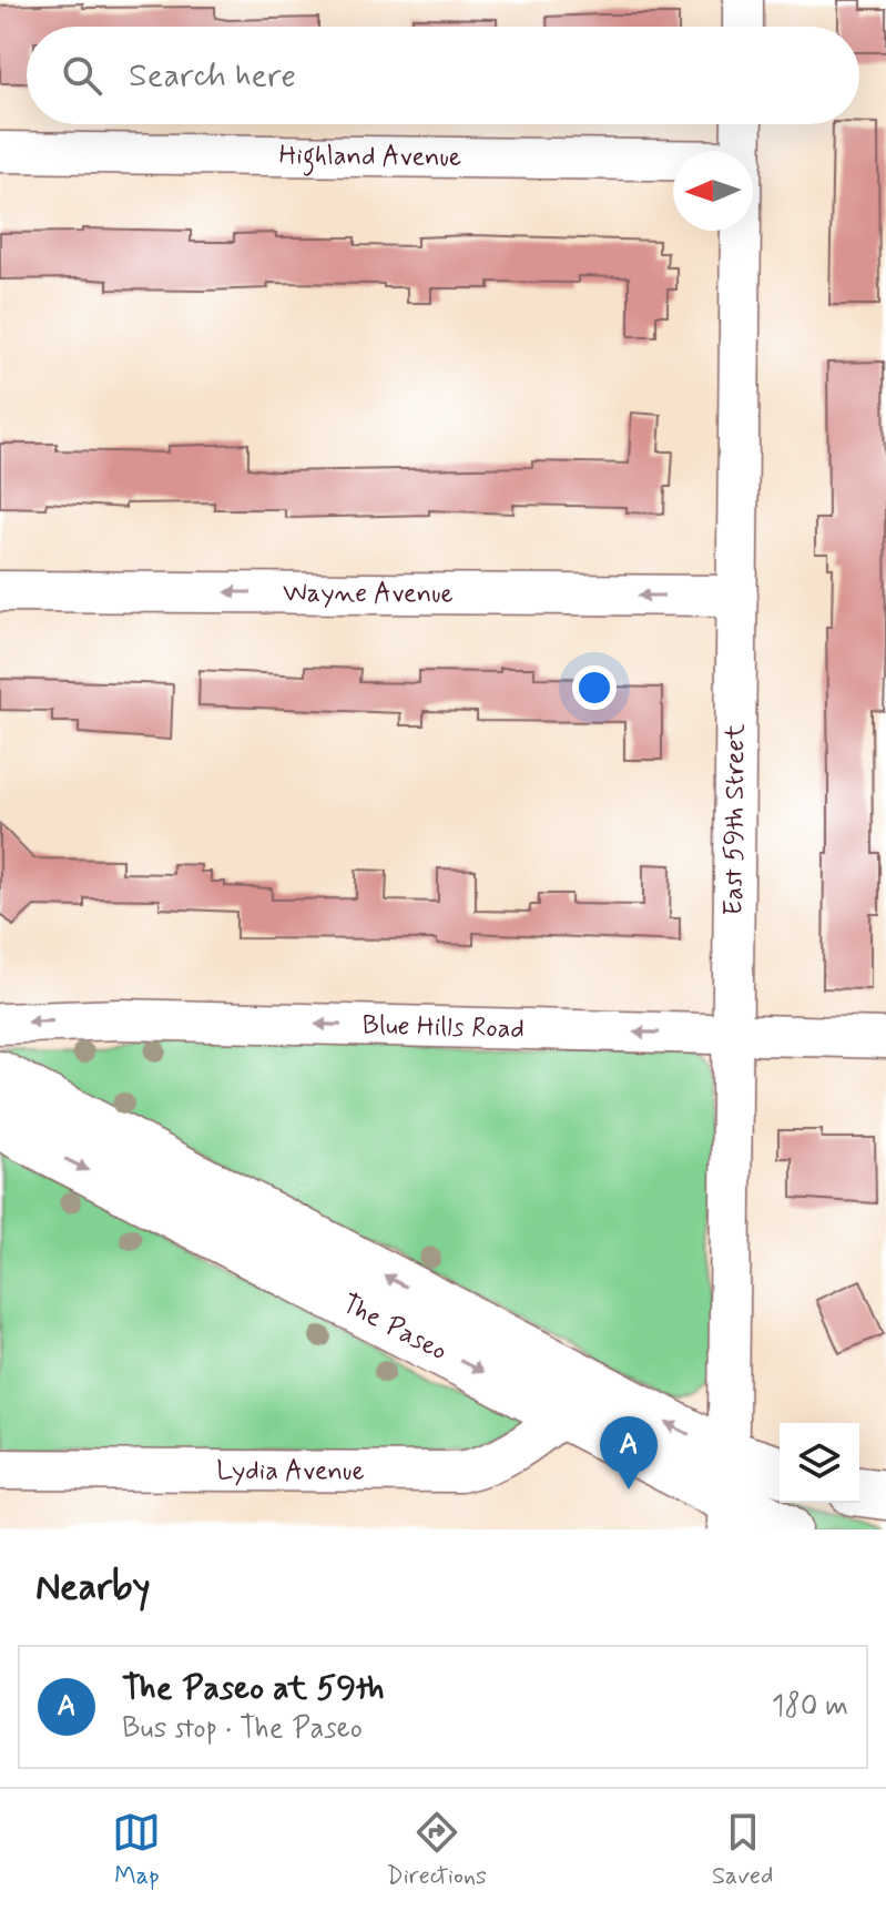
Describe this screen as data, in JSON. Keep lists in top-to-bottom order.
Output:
{
  "streets": {
    "main road": ["The Paseo"],
    "street": [
      "Highland Avenue",
      "Wayne Avenue",
      "East 59th Street",
      "Blue Hills Road",
      "Lydia Avenue"
    ]
  },
  "crossings": [
    ["Wayne Avenue", "East 59th Street"],
    ["East 59th Street", "Blue Hills Road"],
    ["East 59th Street", "The Paseo"],
    ["The Paseo", "Lydia Avenue"]
  ],
  "one_way": ["Wayne Avenue", "Blue Hills Road"],
  "north": "left",
  "page": {
    "search": "Search here",
    "pins": "A",
    "heading": "Nearby",
    "list": [
      {
        "mark": "A",
        "name": "The Paseo at 59th",
        "note": "Bus stop · The Paseo",
        "value": "180 m"
      }
    ],
    "nav": ["Map", "Directions", "Saved"]
  }
}
